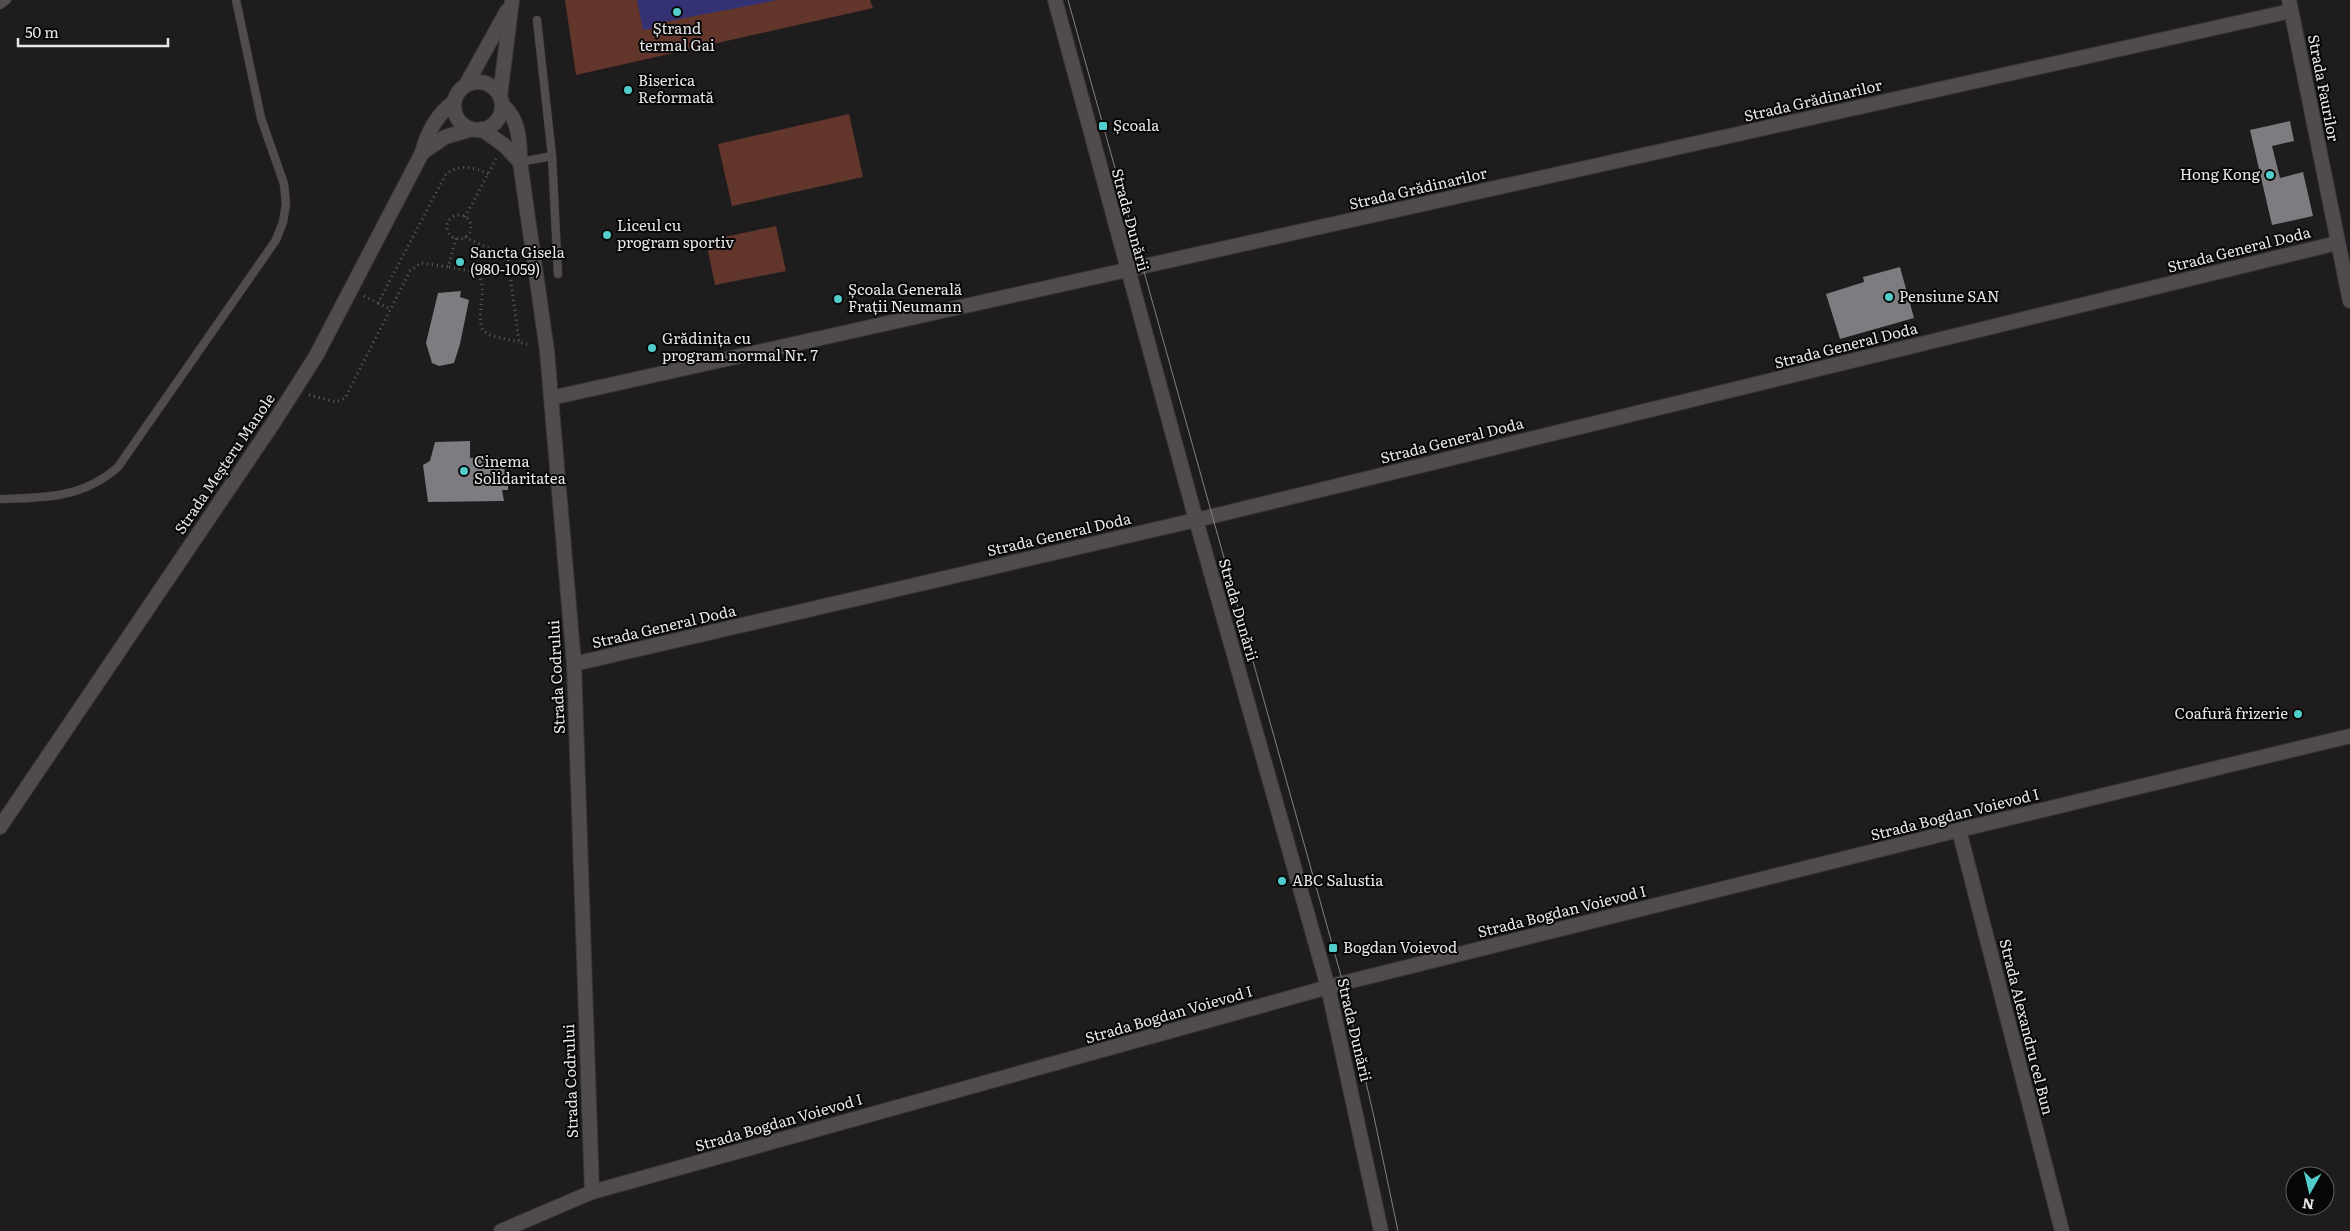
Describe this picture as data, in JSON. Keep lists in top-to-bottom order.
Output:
{
  "streets": {
    "street": [
      "Strada Faurilor",
      "Strada Grădinarilor",
      "Strada Dunării",
      "Strada General Doda",
      "Strada Meșteru Manole",
      "Strada Codrului",
      "Strada Bogdan Voievod I",
      "Strada Alexandru cel Bun"
    ]
  },
  "crossings": [
    ["Strada Faurilor", "Strada Grădinarilor"],
    ["Strada Faurilor", "Strada General Doda"],
    ["Strada Grădinarilor", "Strada Dunării"],
    ["Strada Grădinarilor", "Strada Codrului"],
    ["Strada Dunării", "Strada General Doda"],
    ["Strada Dunării", "Strada Bogdan Voievod I"],
    ["Strada General Doda", "Strada Codrului"],
    ["Strada Meșteru Manole", "Strada Codrului"],
    ["Strada Codrului", "Strada Bogdan Voievod I"],
    ["Strada Bogdan Voievod I", "Strada Alexandru cel Bun"]
  ],
  "places": {
    "other": [
      "Ștrand termal Gai",
      "Biserica Reformată",
      "Hong Kong",
      "Liceul cu program sportiv",
      "Sancta Gisela (980-1059)",
      "Pensiune SAN",
      "Școala Generală Frații Neumann",
      "Grădinița cu program normal Nr. 7",
      "Cinema Solidaritatea",
      "Coafură frizerie",
      "ABC Salustia"
    ],
    "transit": ["Școala", "Bogdan Voievod"]
  },
  "scale_bar": "50 m",
  "north": "bottom"
}
